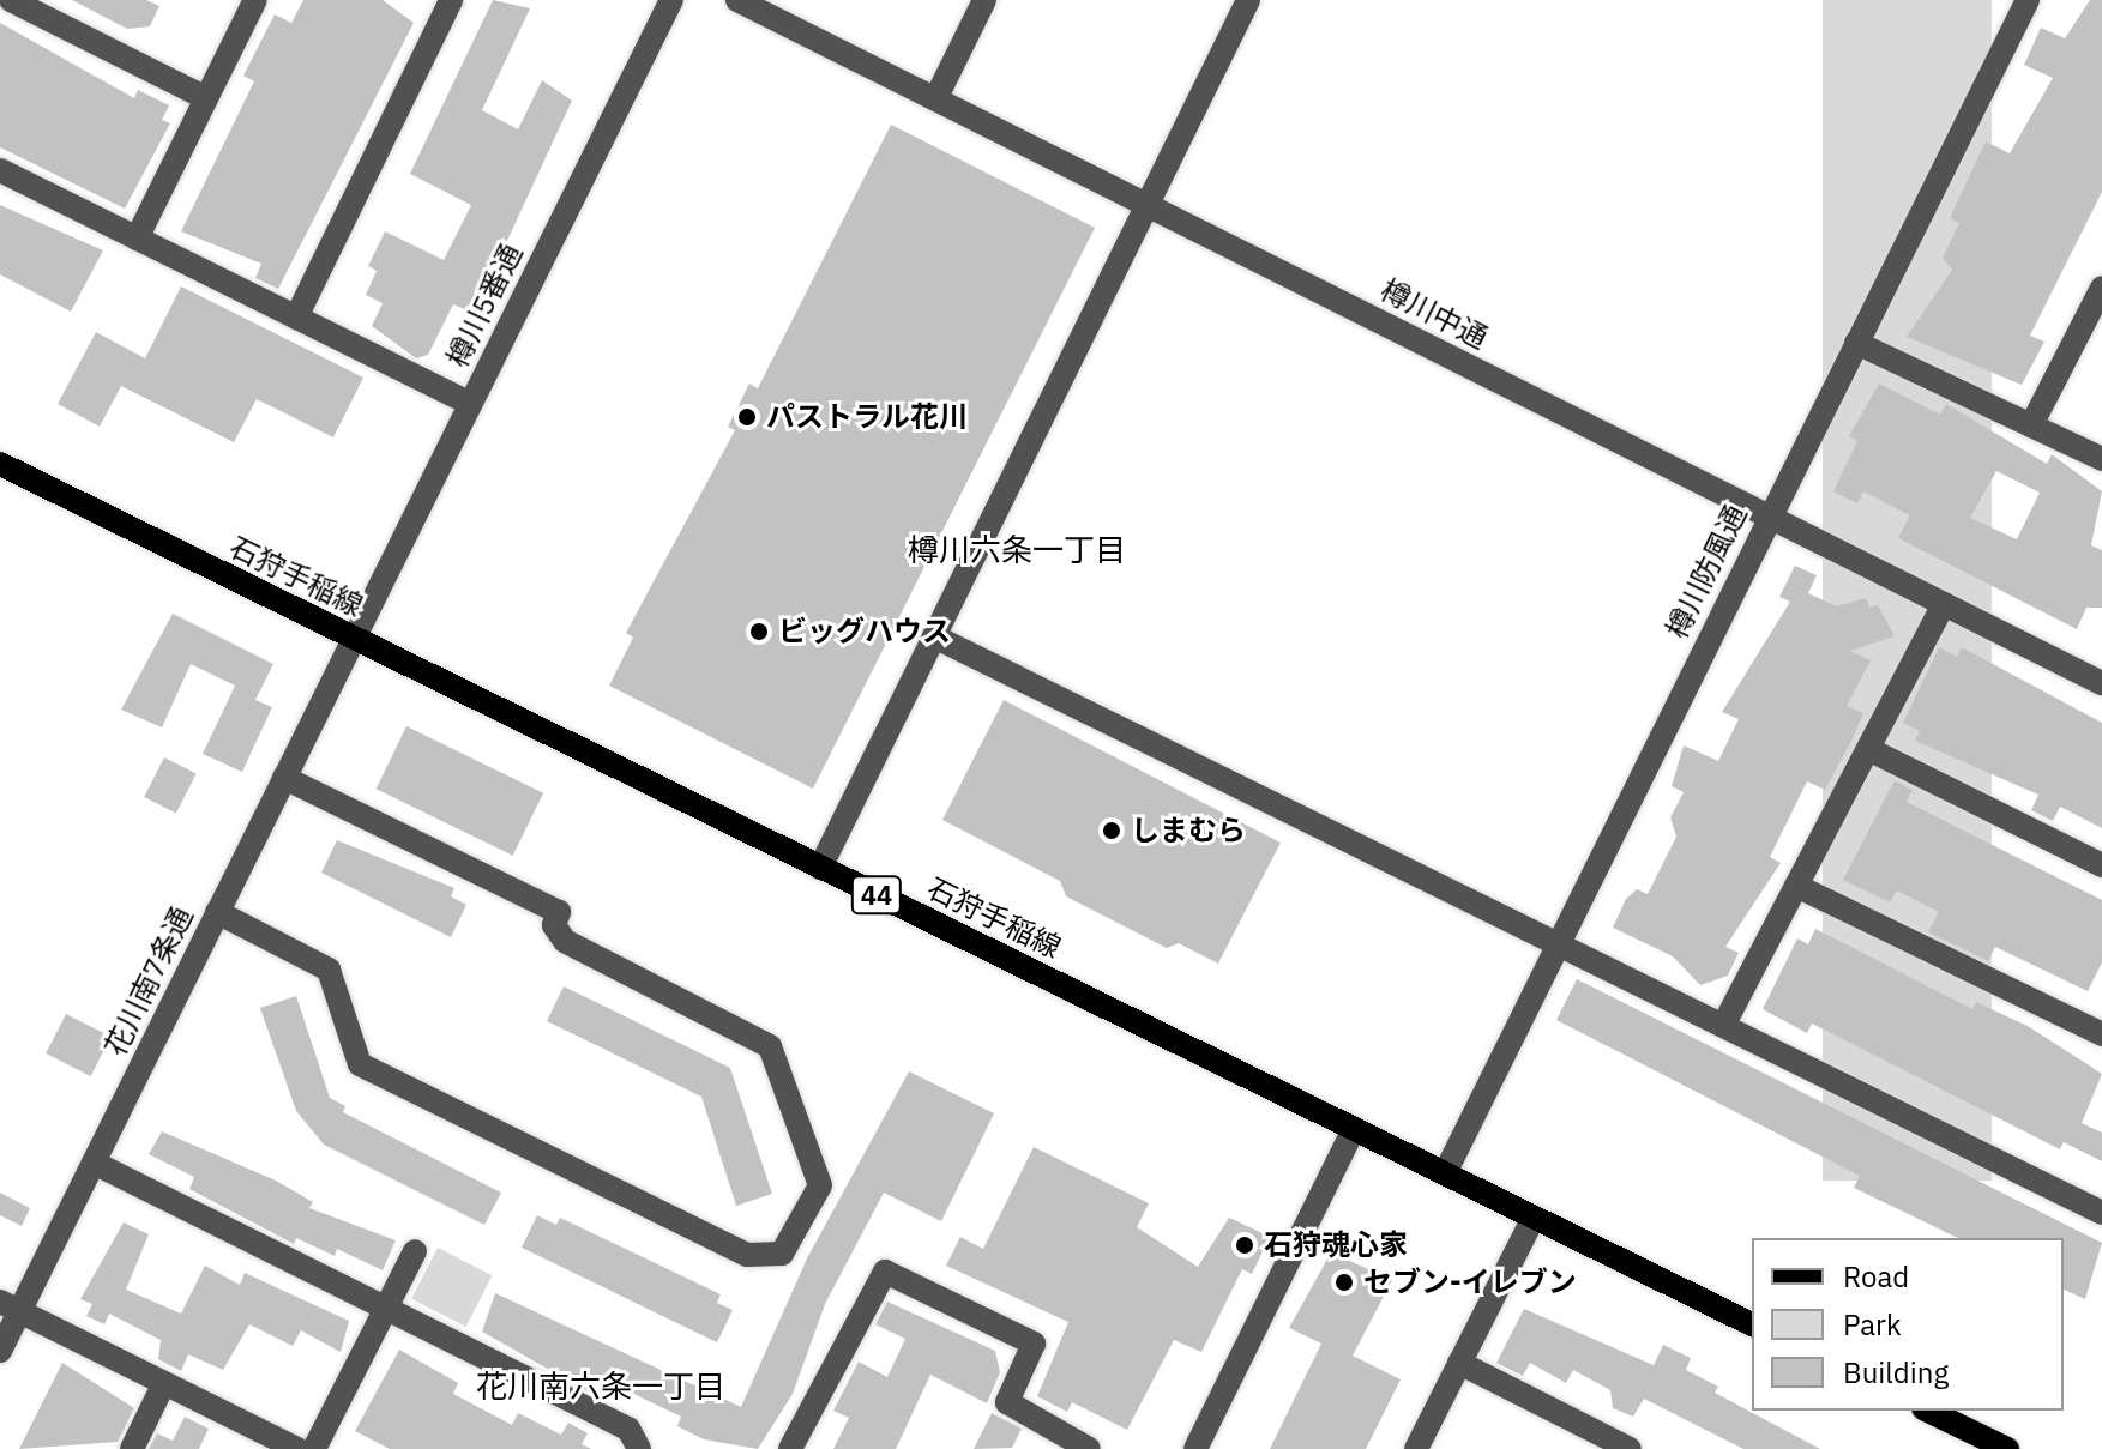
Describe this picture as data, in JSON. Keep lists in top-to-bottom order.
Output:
{
  "streets": {
    "main road": ["石狩手稲線", "44"],
    "street": [
      "樽川5番通",
      "樽川中通",
      "樽川防風通",
      "花川南7条通"
    ]
  },
  "crossings": [
    ["樽川5番通", "石狩手稲線"],
    ["樽川5番通", "花川南7条通"],
    ["樽川中通", "樽川防風通"],
    ["樽川防風通", "石狩手稲線"],
    ["石狩手稲線", "花川南7条通"]
  ],
  "districts": ["樽川六条一丁目", "花川南六条一丁目"],
  "places": [
    "パストラル花川",
    "ビッグハウス",
    "しまむら",
    "石狩魂心家",
    "セブン-イレブン"
  ],
  "legend": ["Road", "Park", "Building"]
}
